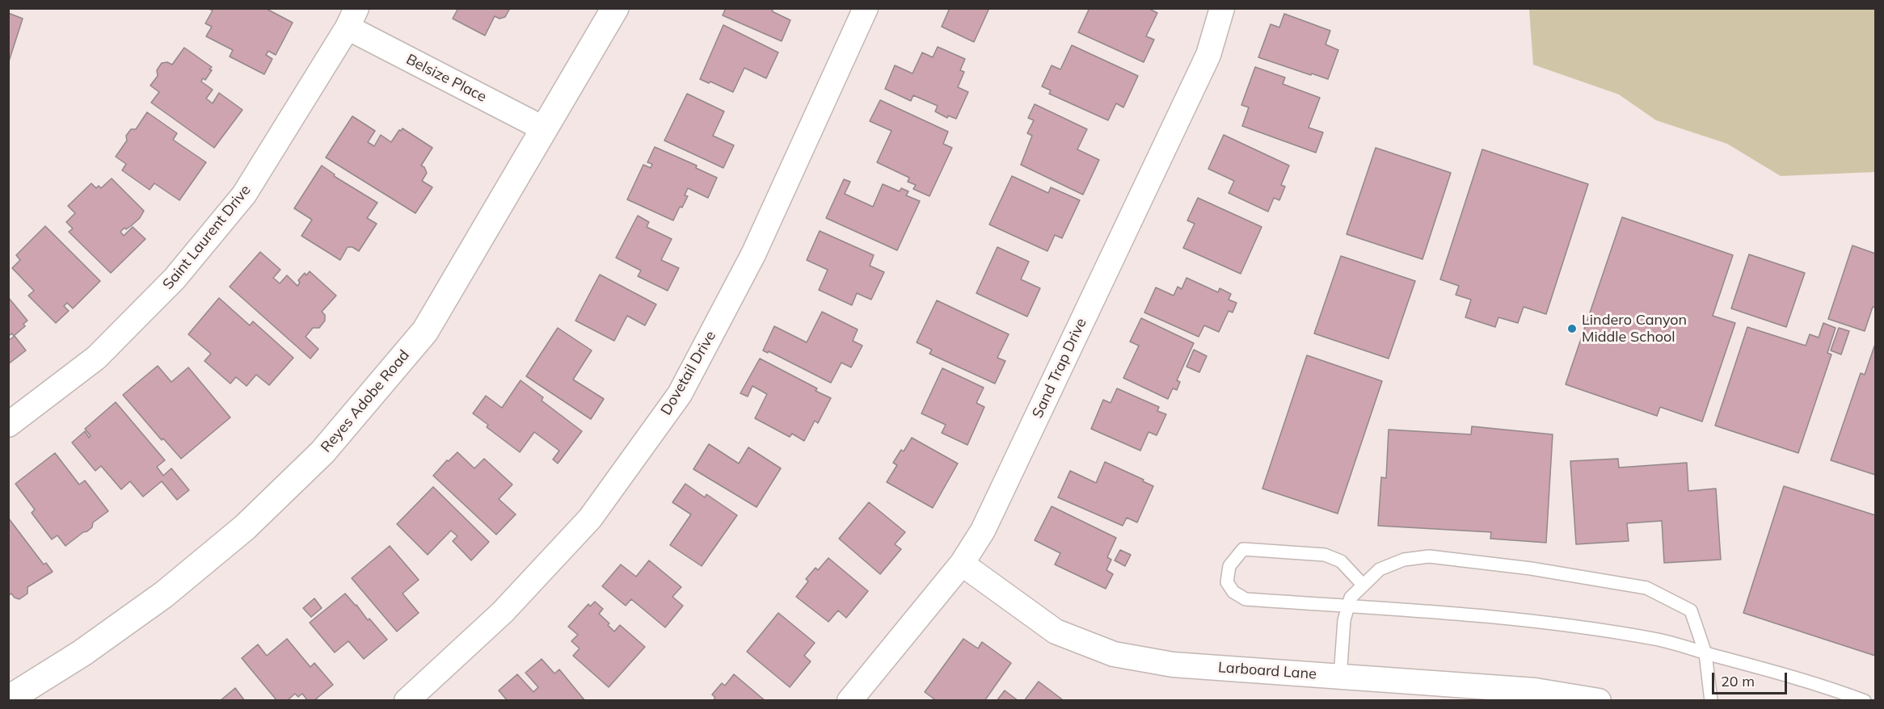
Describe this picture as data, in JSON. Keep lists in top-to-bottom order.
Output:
{
  "streets": {
    "street": [
      "Belsize Place",
      "Saint Laurent Drive",
      "Sand Trap Drive",
      "Dovetail Drive",
      "Reyes Adobe Road",
      "Larboard Lane"
    ]
  },
  "crossings": [
    ["Belsize Place", "Saint Laurent Drive"],
    ["Belsize Place", "Reyes Adobe Road"],
    ["Sand Trap Drive", "Larboard Lane"]
  ],
  "places": ["Lindero Canyon Middle School"],
  "scale_bar": "20 m"
}
